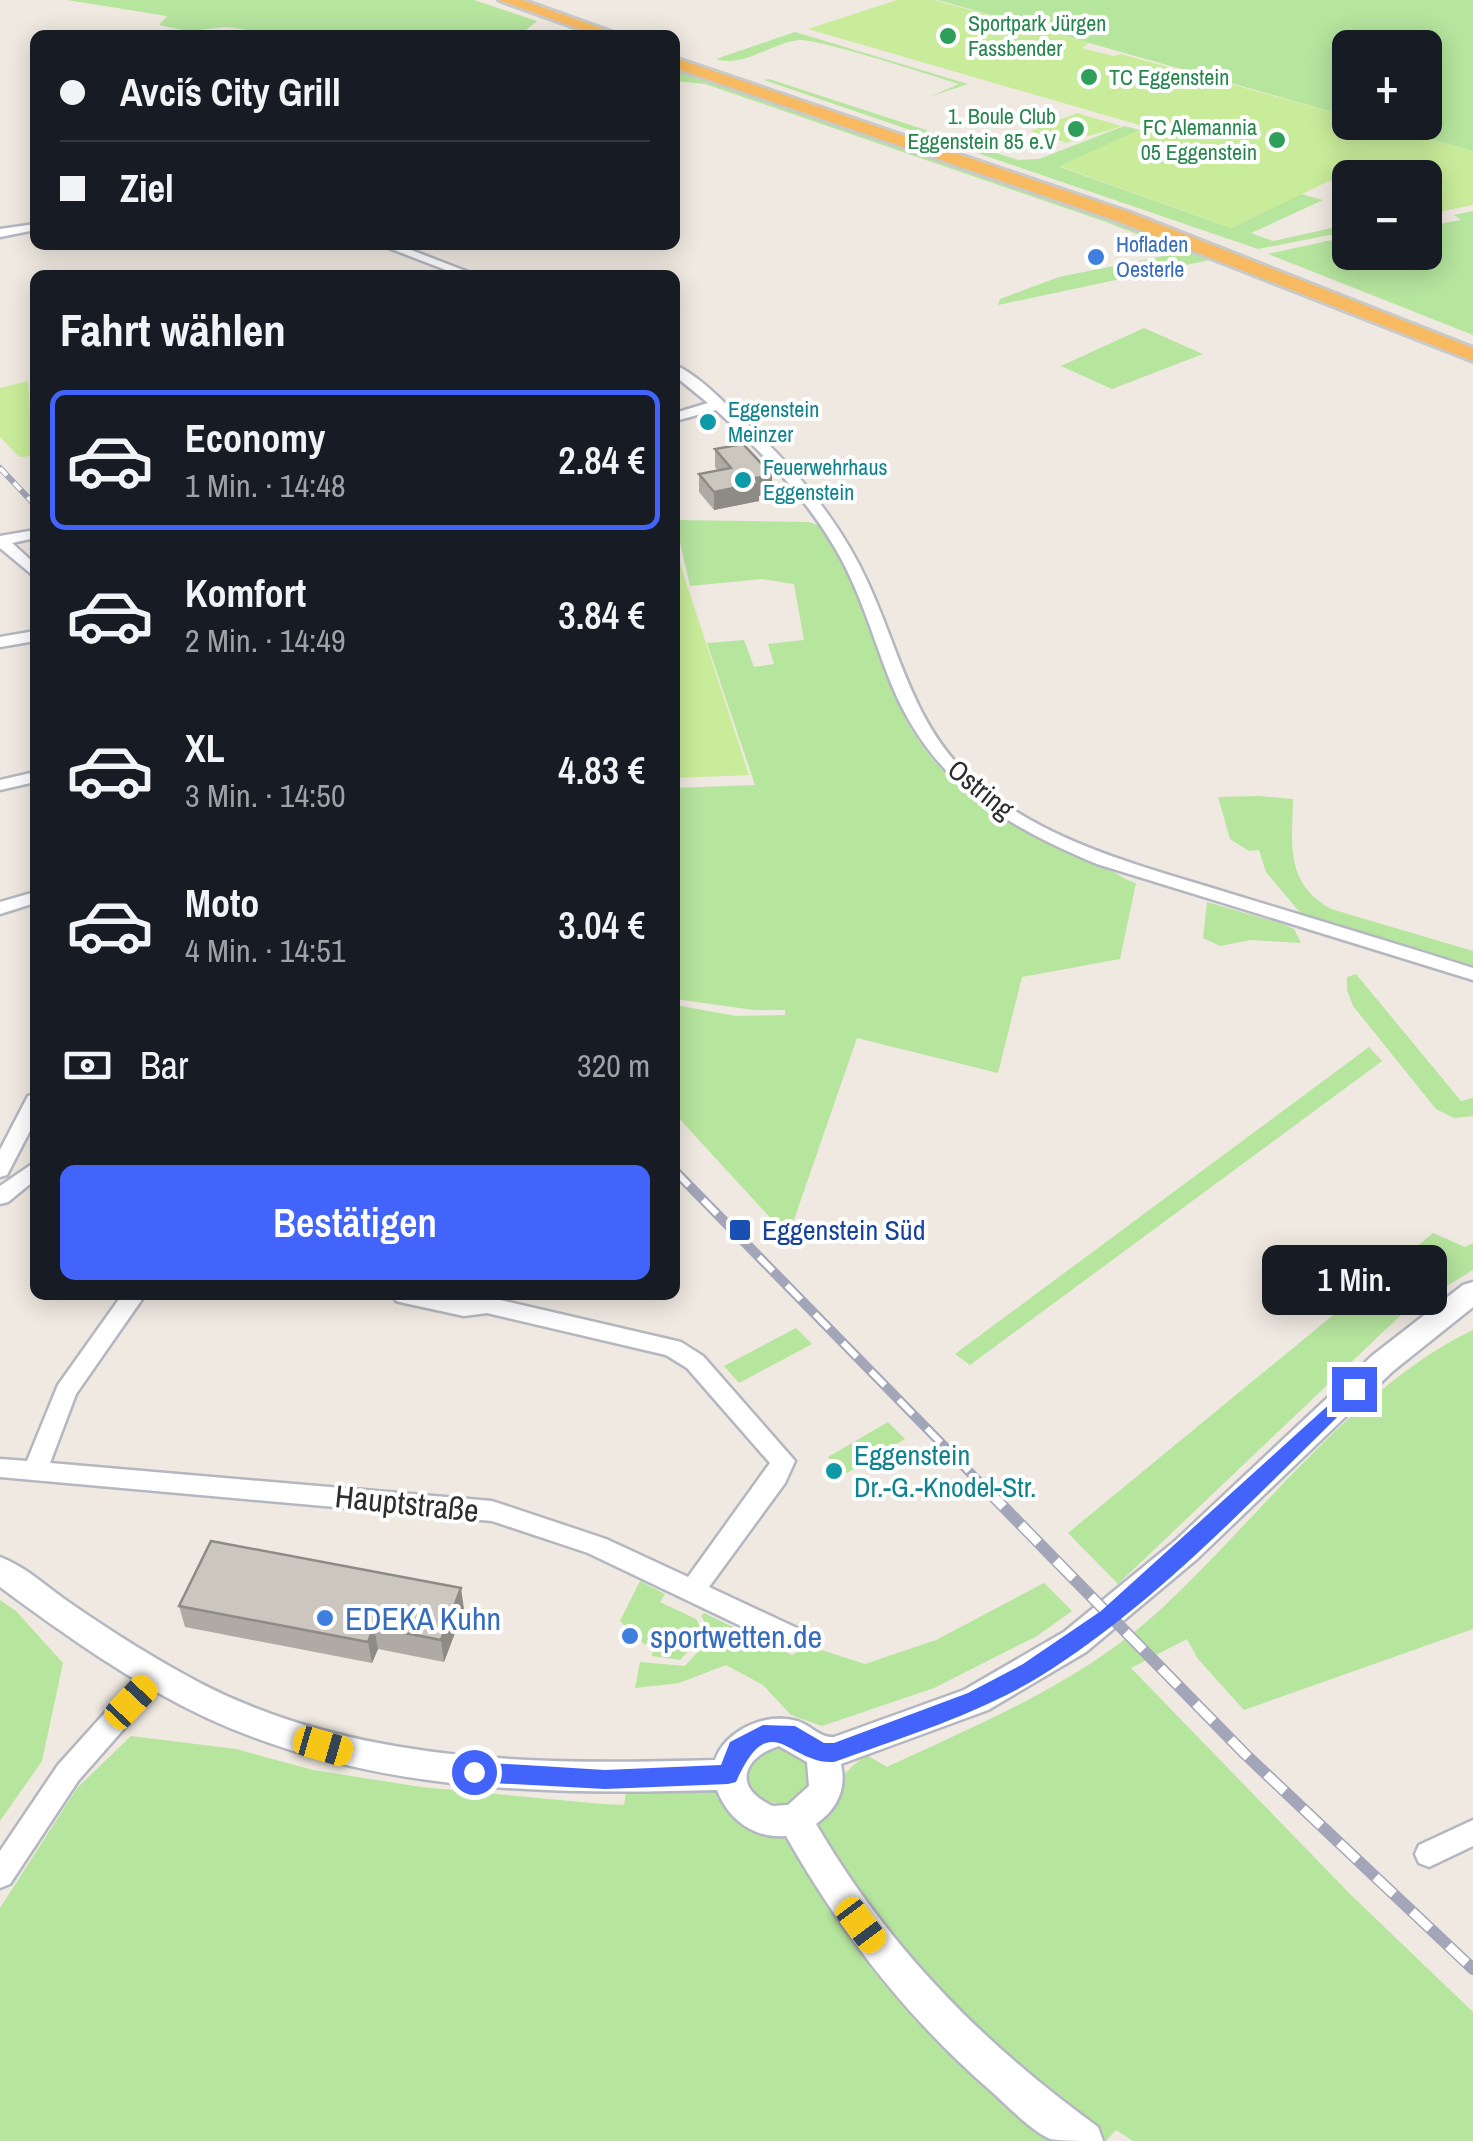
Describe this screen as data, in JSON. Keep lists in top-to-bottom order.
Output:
{
  "streets": {
    "street": ["Ostring", "Hauptstraße"]
  },
  "places": {
    "other": [
      "Sportpark Jürgen Fassbender",
      "TC Eggenstein",
      "1. Boule Club Eggenstein 85 e.V",
      "FC Alemannia 05 Eggenstein",
      "Hofladen Oesterle",
      "Eggenstein Meinzer",
      "Feuerwehrhaus Eggenstein",
      "Eggenstein Dr.-G.-Knodel-Str.",
      "EDEKA Kuhn",
      "sportwetten.de"
    ],
    "transit": ["Eggenstein Süd"]
  },
  "page": {
    "map_buttons": ["+", "−"],
    "banner": ["Avci´s City Grill", "Ziel"],
    "heading": "Fahrt wählen",
    "list": [
      {
        "name": "Economy",
        "note": "1 Min. · 14:48",
        "value": "2.84 €"
      },
      {
        "name": "Komfort",
        "note": "2 Min. · 14:49",
        "value": "3.84 €"
      },
      {
        "name": "XL",
        "note": "3 Min. · 14:50",
        "value": "4.83 €"
      },
      {
        "name": "Moto",
        "note": "4 Min. · 14:51",
        "value": "3.04 €"
      }
    ],
    "pay": ["Bar", "320 m"],
    "buttons": "Bestätigen",
    "bubble": "1 Min."
  }
}
